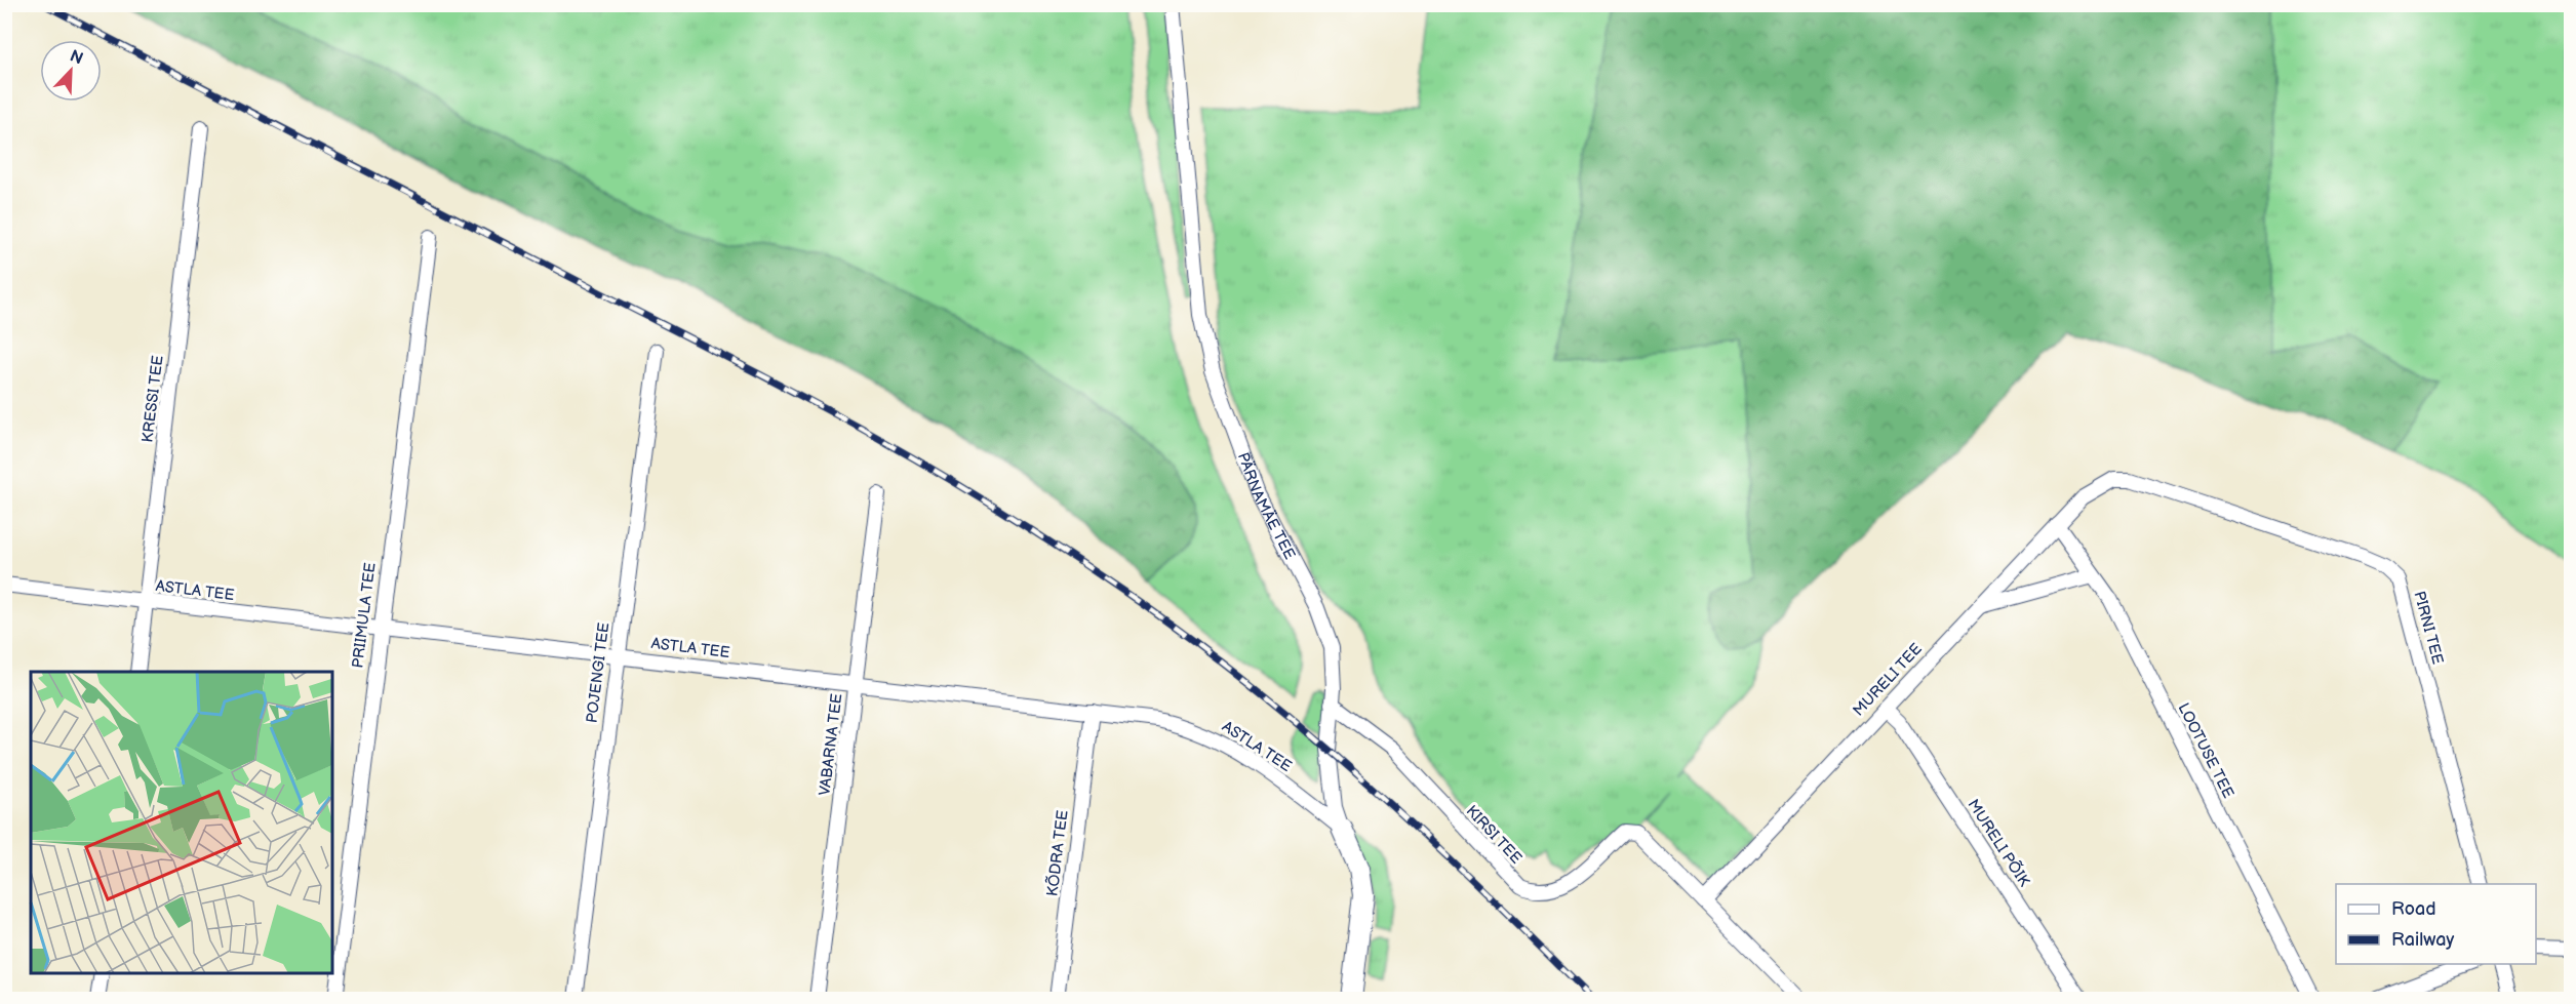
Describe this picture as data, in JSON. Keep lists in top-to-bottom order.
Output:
{
  "streets": {
    "main road": ["PÄRNAMÄE TEE"],
    "street": [
      "KRESSI TEE",
      "ASTLA TEE",
      "PRIIMULA TEE",
      "PIRNI TEE",
      "POJENGI TEE",
      "MURELI TEE",
      "VABARNA TEE",
      "LOOTUSE TEE",
      "KIRSI TEE",
      "MURELI PÕIK",
      "KÕDRA TEE"
    ]
  },
  "crossings": [
    ["KRESSI TEE", "ASTLA TEE"],
    ["PÄRNAMÄE TEE", "ASTLA TEE"],
    ["PÄRNAMÄE TEE", "KIRSI TEE"],
    ["ASTLA TEE", "PRIIMULA TEE"],
    ["ASTLA TEE", "POJENGI TEE"],
    ["ASTLA TEE", "VABARNA TEE"],
    ["ASTLA TEE", "KÕDRA TEE"],
    ["PIRNI TEE", "MURELI TEE"],
    ["MURELI TEE", "LOOTUSE TEE"],
    ["MURELI TEE", "KIRSI TEE"],
    ["MURELI TEE", "MURELI PÕIK"]
  ],
  "legend": ["Road", "Railway"],
  "north": "top right"
}
